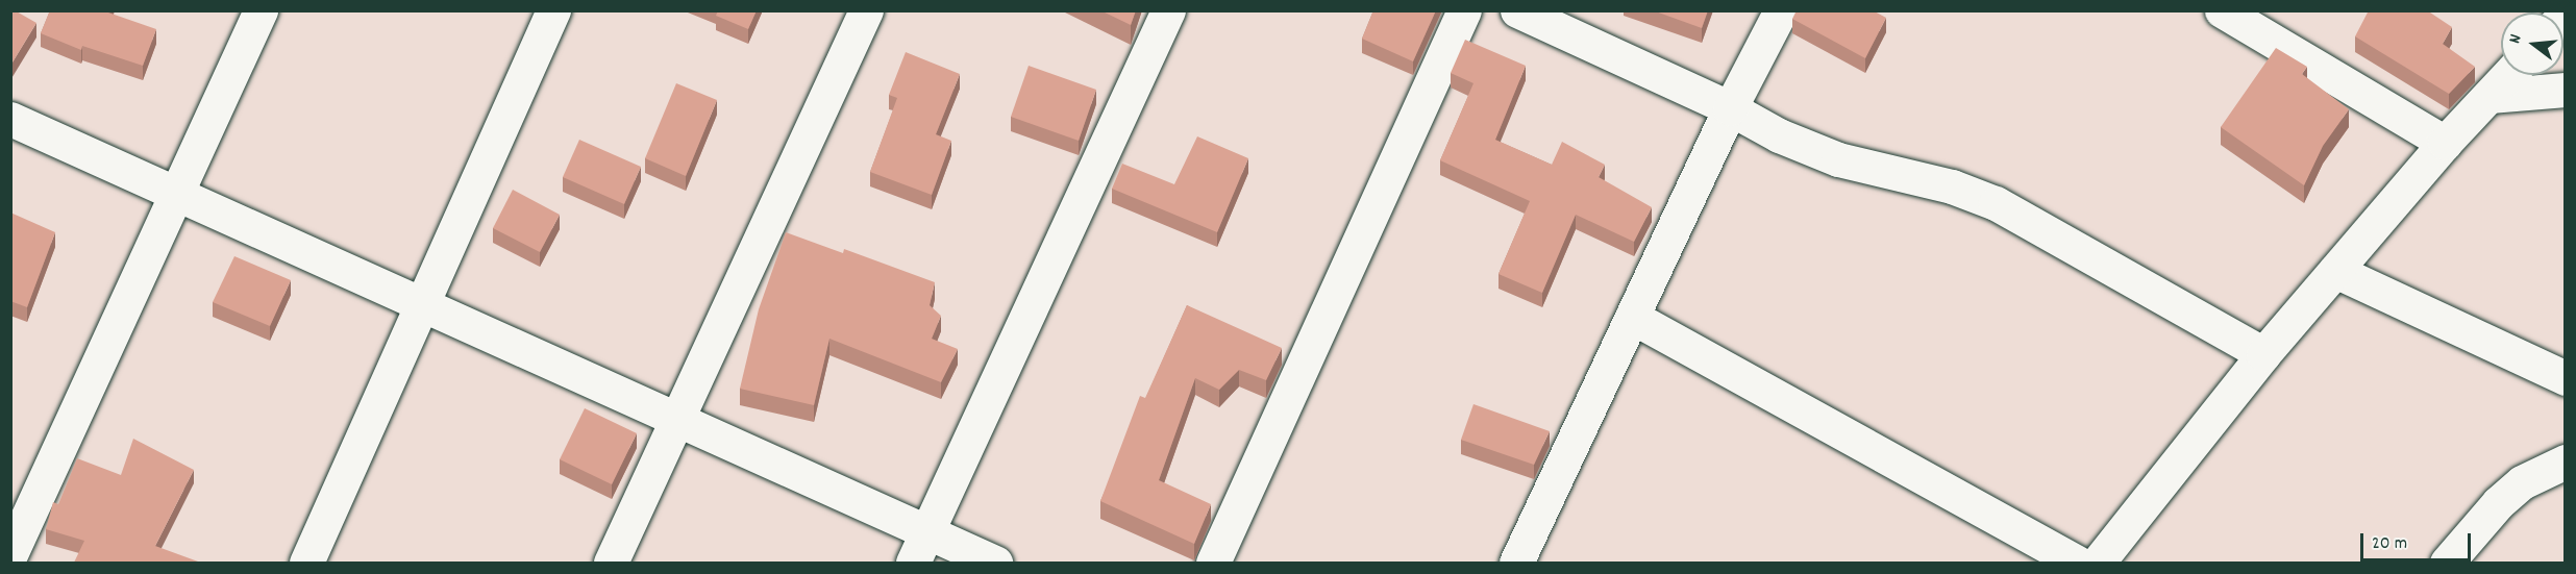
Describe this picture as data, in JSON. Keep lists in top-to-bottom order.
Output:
{
  "scale_bar": "20 m",
  "north": "left"
}
